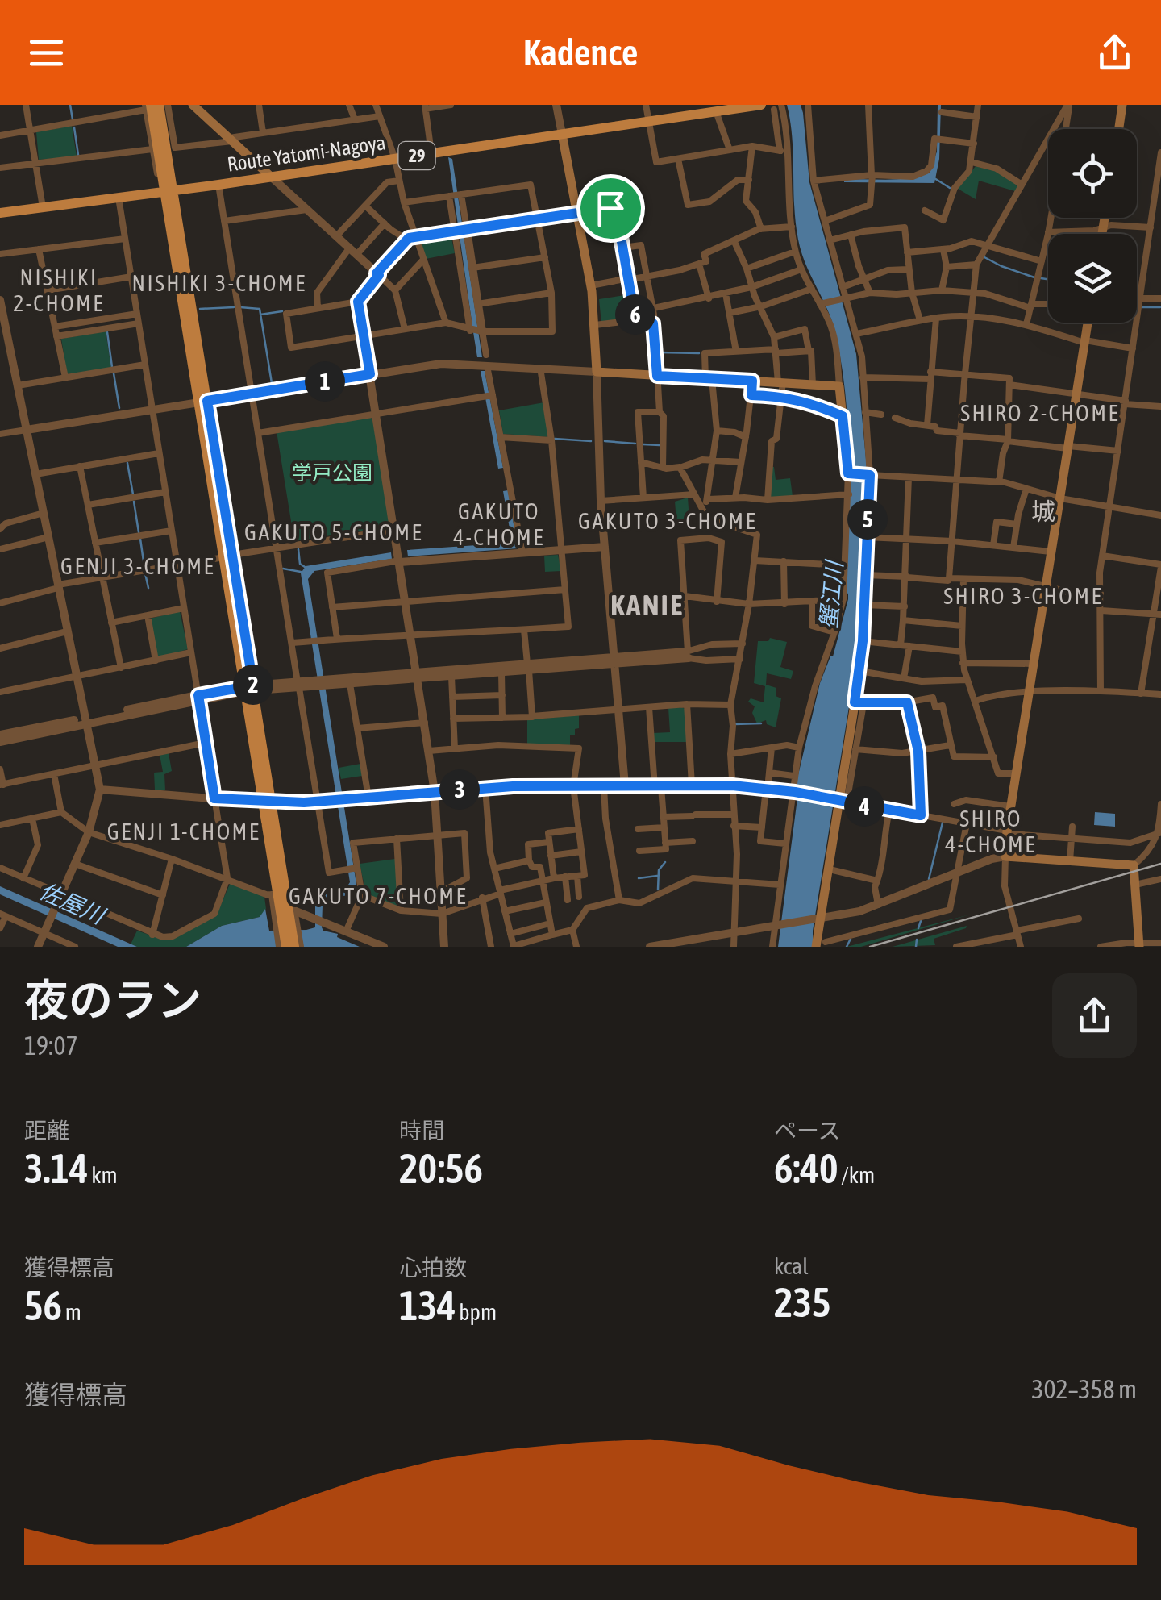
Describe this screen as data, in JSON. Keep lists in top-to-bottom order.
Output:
{
  "streets": {
    "main road": ["Route Yatomi-Nagoya", "29"]
  },
  "districts": [
    "NISHIKI 2-CHOME",
    "NISHIKI 3-CHOME",
    "SHIRO 2-CHOME",
    "GAKUTO 4-CHOME",
    "城",
    "GAKUTO 3-CHOME",
    "GAKUTO 5-CHOME",
    "GENJI 3-CHOME",
    "SHIRO 3-CHOME",
    "KANIE",
    "SHIRO 4-CHOME",
    "GENJI 1-CHOME",
    "GAKUTO 7-CHOME"
  ],
  "water": ["蟹江川", "佐屋川"],
  "parks": ["学戸公園"],
  "page": {
    "header": "Kadence",
    "pins": [
      "6",
      "1",
      "5",
      "2",
      "3",
      "4"
    ],
    "heading": ["夜のラン", "19:07"],
    "stats": [
      ["距離", "3.14 km"],
      ["時間", "20:56"],
      ["ペース", "6:40 /km"],
      ["獲得標高", "56 m"],
      ["心拍数", "134 bpm"],
      ["kcal", "235"]
    ],
    "chart": ["獲得標高", "302–358 m"]
  }
}
